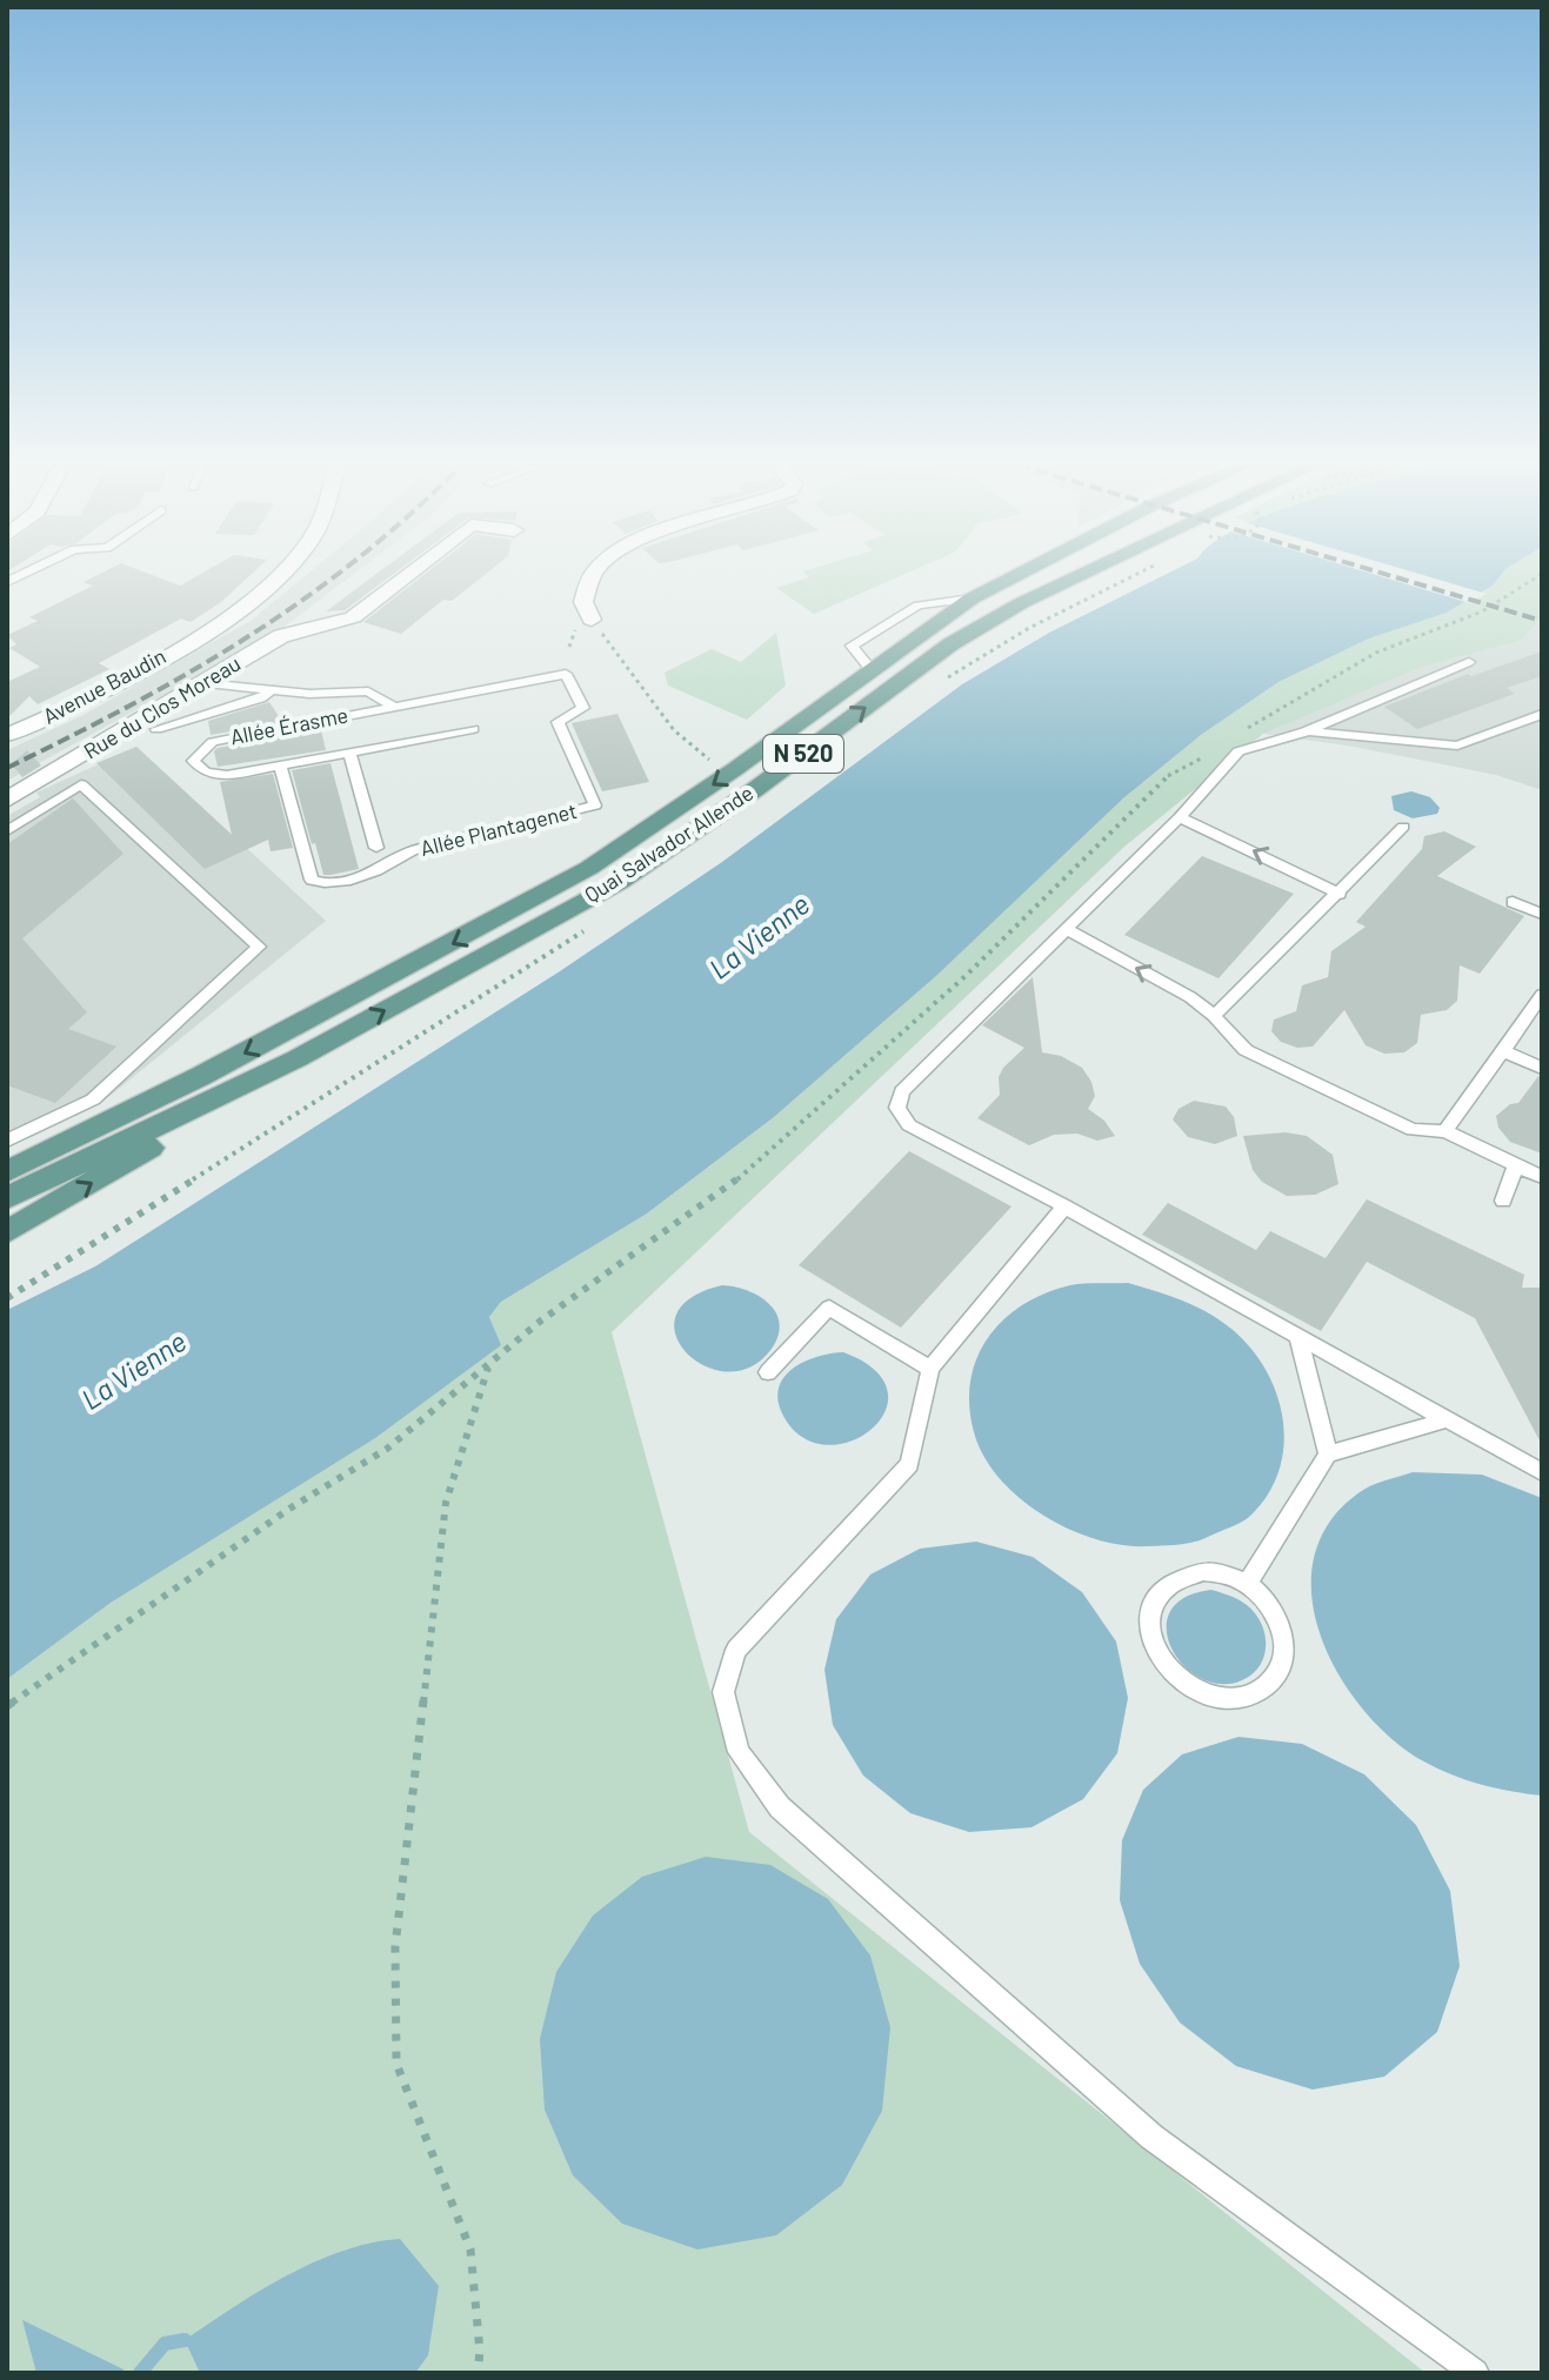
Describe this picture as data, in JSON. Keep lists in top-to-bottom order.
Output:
{
  "streets": {
    "main road": ["N 520", "Quai Salvador Allende"],
    "street": ["Avenue Baudin", "Rue du Clos Moreau"],
    "lane": ["Allée Érasme", "Allée Plantagenet"]
  },
  "crossings": [
    ["Allée Érasme", "Allée Plantagenet"]
  ],
  "water": ["La Vienne"]
}
